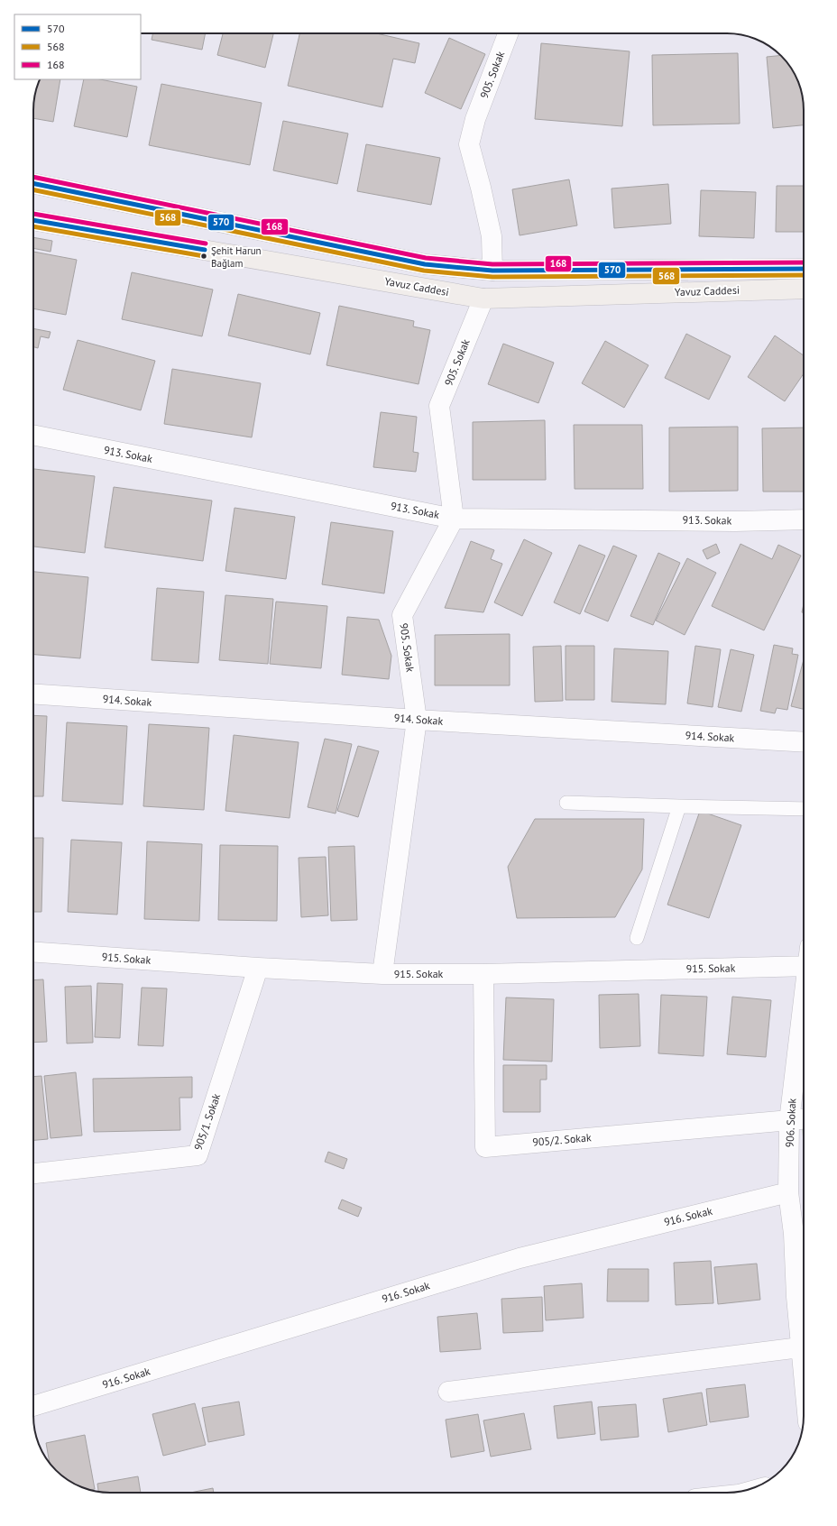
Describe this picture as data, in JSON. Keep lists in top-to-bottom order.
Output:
{
  "streets": {
    "main road": ["Yavuz Caddesi"],
    "street": [
      "905. Sokak",
      "913. Sokak",
      "914. Sokak",
      "915. Sokak",
      "905/1. Sokak",
      "906. Sokak",
      "905/2. Sokak",
      "916. Sokak"
    ]
  },
  "crossings": [
    ["905. Sokak", "Yavuz Caddesi"],
    ["905. Sokak", "913. Sokak"],
    ["905. Sokak", "914. Sokak"],
    ["905. Sokak", "915. Sokak"],
    ["915. Sokak", "905/1. Sokak"],
    ["915. Sokak", "905/2. Sokak"],
    ["906. Sokak", "905/2. Sokak"],
    ["906. Sokak", "916. Sokak"]
  ],
  "places": ["Şehit Harun Bağlam"],
  "lines": ["transit line 168", "transit line 570", "transit line 568"],
  "legend": ["570", "568", "168"]
}
